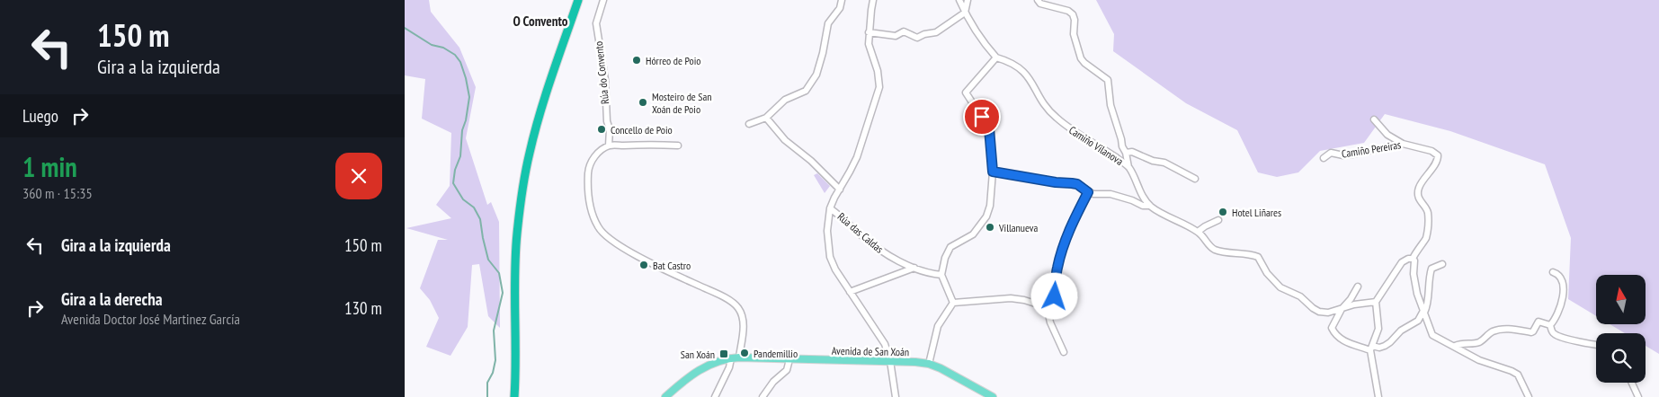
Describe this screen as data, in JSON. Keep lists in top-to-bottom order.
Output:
{
  "streets": {
    "main road": ["Avenida de San Xoán"],
    "street": [
      "Rúa do Convento",
      "Camiño Vilanova",
      "Camiño Pereiras",
      "Rúa das Caldas"
    ]
  },
  "districts": ["O Convento"],
  "places": {
    "other": [
      "Hórreo de Poio",
      "Mosteiro de San Xoán de Poio",
      "Concello de Poio",
      "Hotel Liñares",
      "Villanueva",
      "Bat Castro",
      "Pandemillio"
    ],
    "transit": ["San Xoán"]
  },
  "north": "top",
  "page": {
    "turn": ["150 m", "Gira a la izquierda"],
    "then": "Luego",
    "heading": ["1 min", "360 m · 15:35"],
    "list": [
      {
        "name": "Gira a la izquierda",
        "value": "150 m"
      },
      {
        "name": "Gira a la derecha",
        "note": "Avenida Doctor José Martinez García",
        "value": "130 m"
      }
    ]
  }
}
